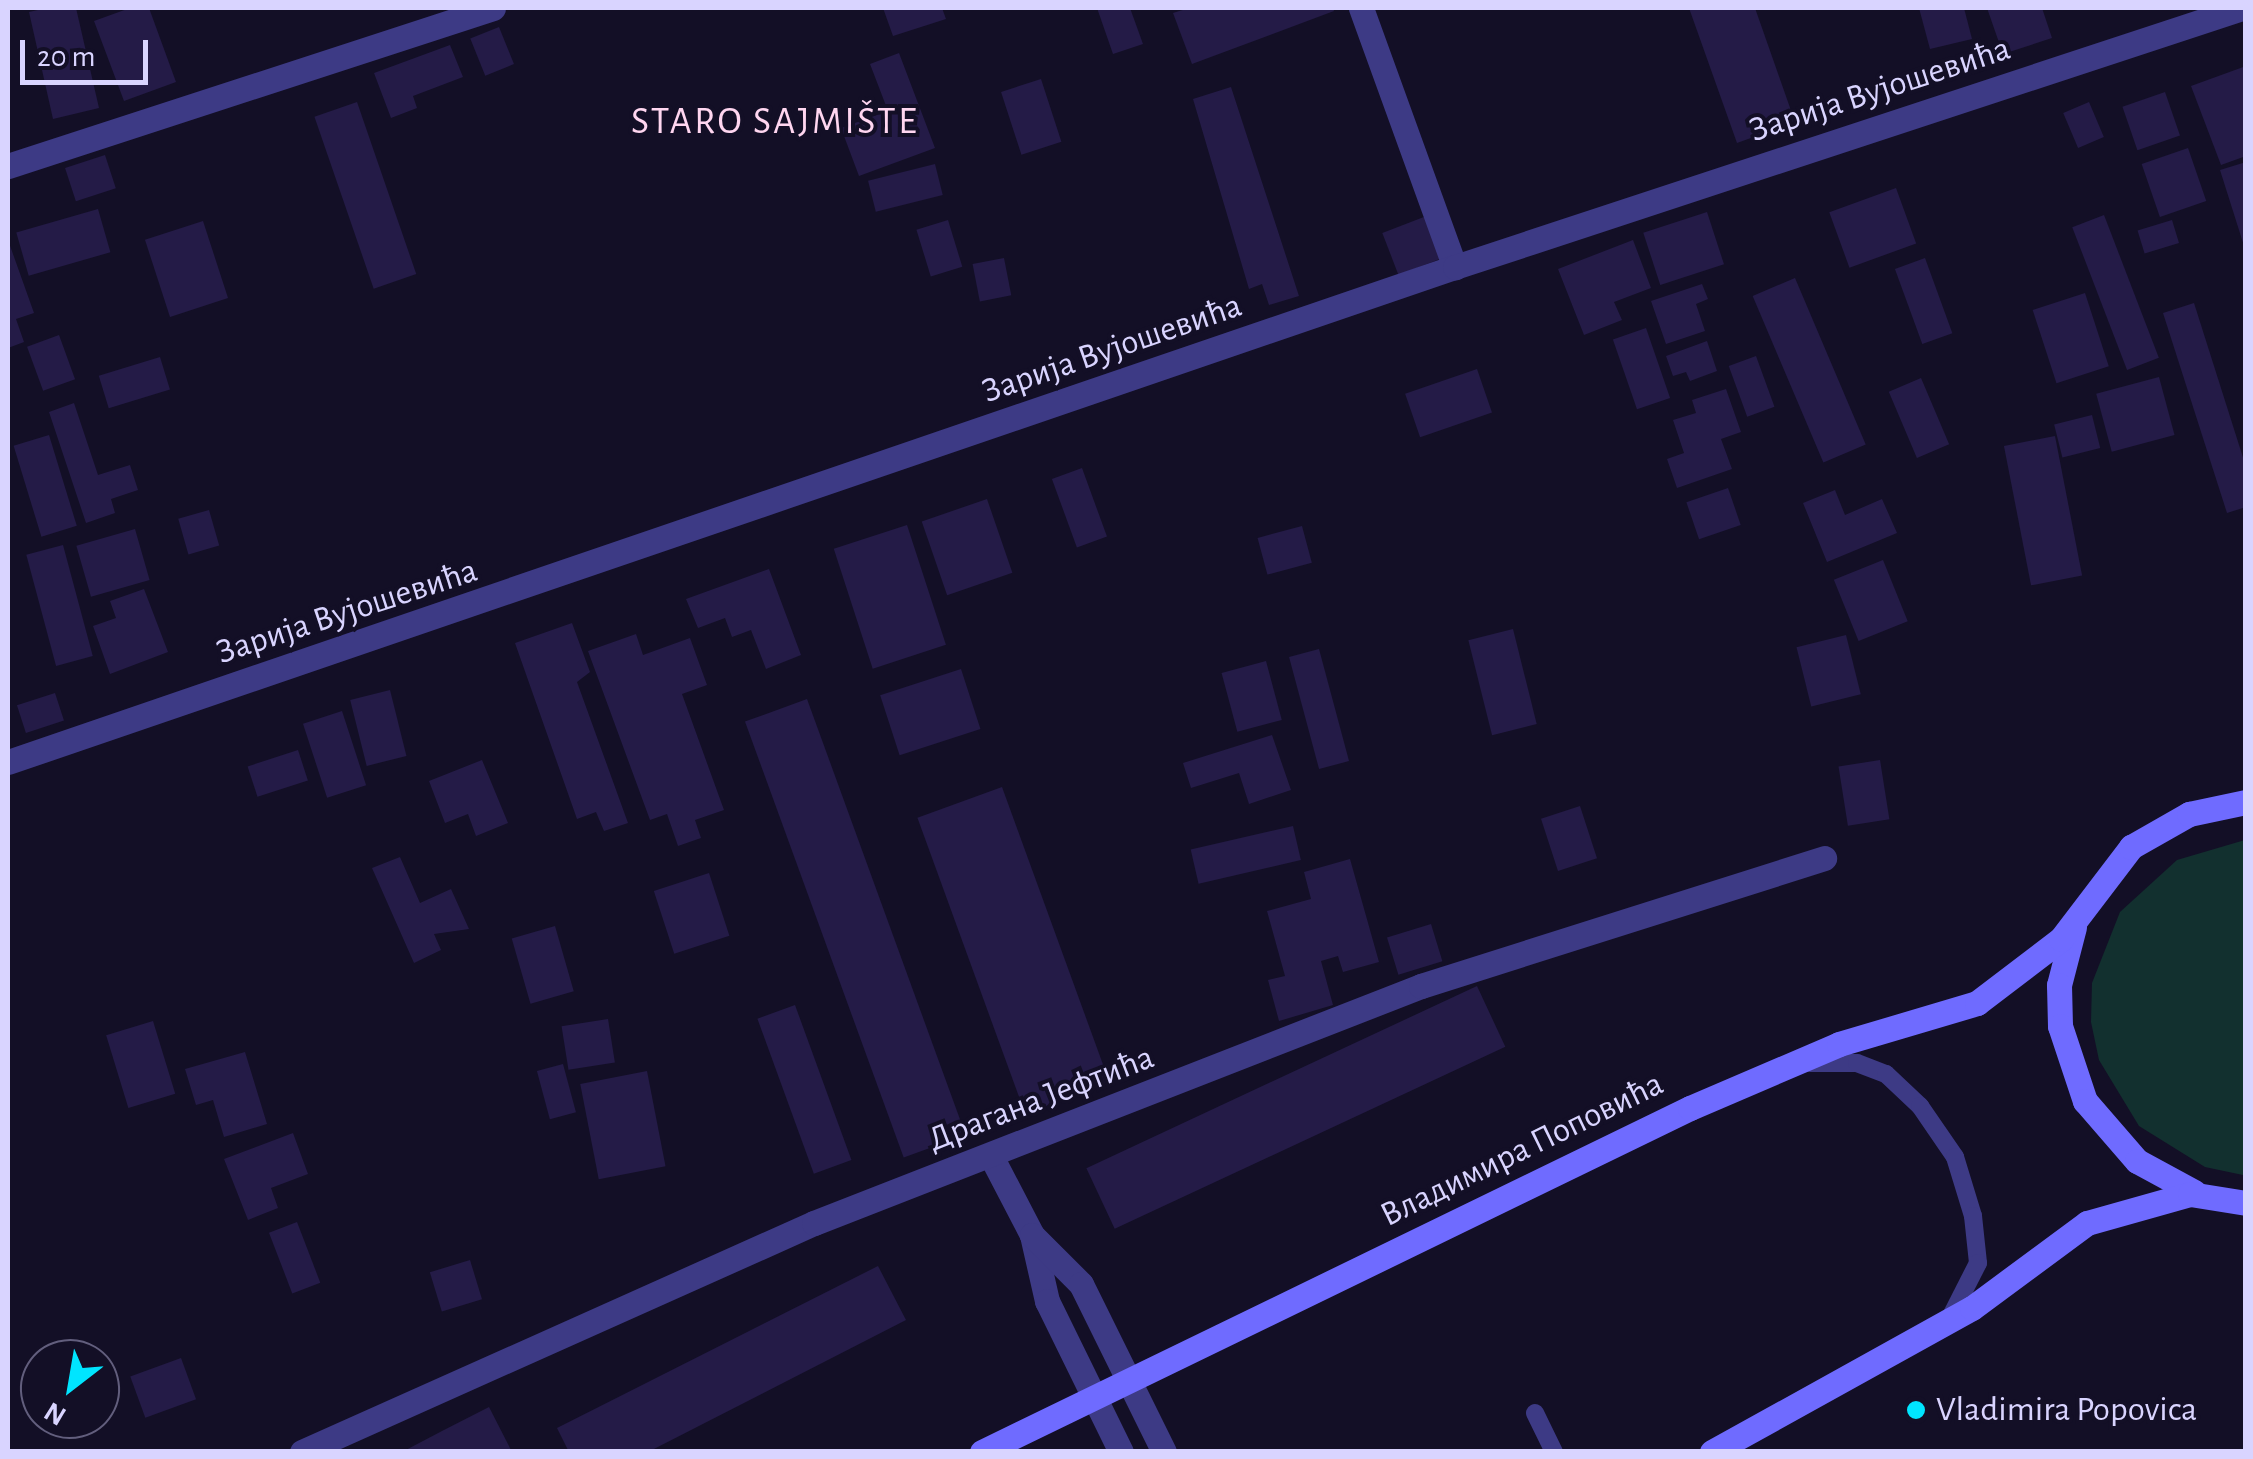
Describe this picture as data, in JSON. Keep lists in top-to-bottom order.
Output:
{
  "streets": {
    "main road": ["Владимира Поповића"],
    "street": ["Зарија Вујошевића", "Драгана Јефтића"]
  },
  "districts": ["STARO SAJMIŠTE"],
  "places": ["Vladimira Popovica"],
  "scale_bar": "20 m",
  "north": "bottom left"
}
